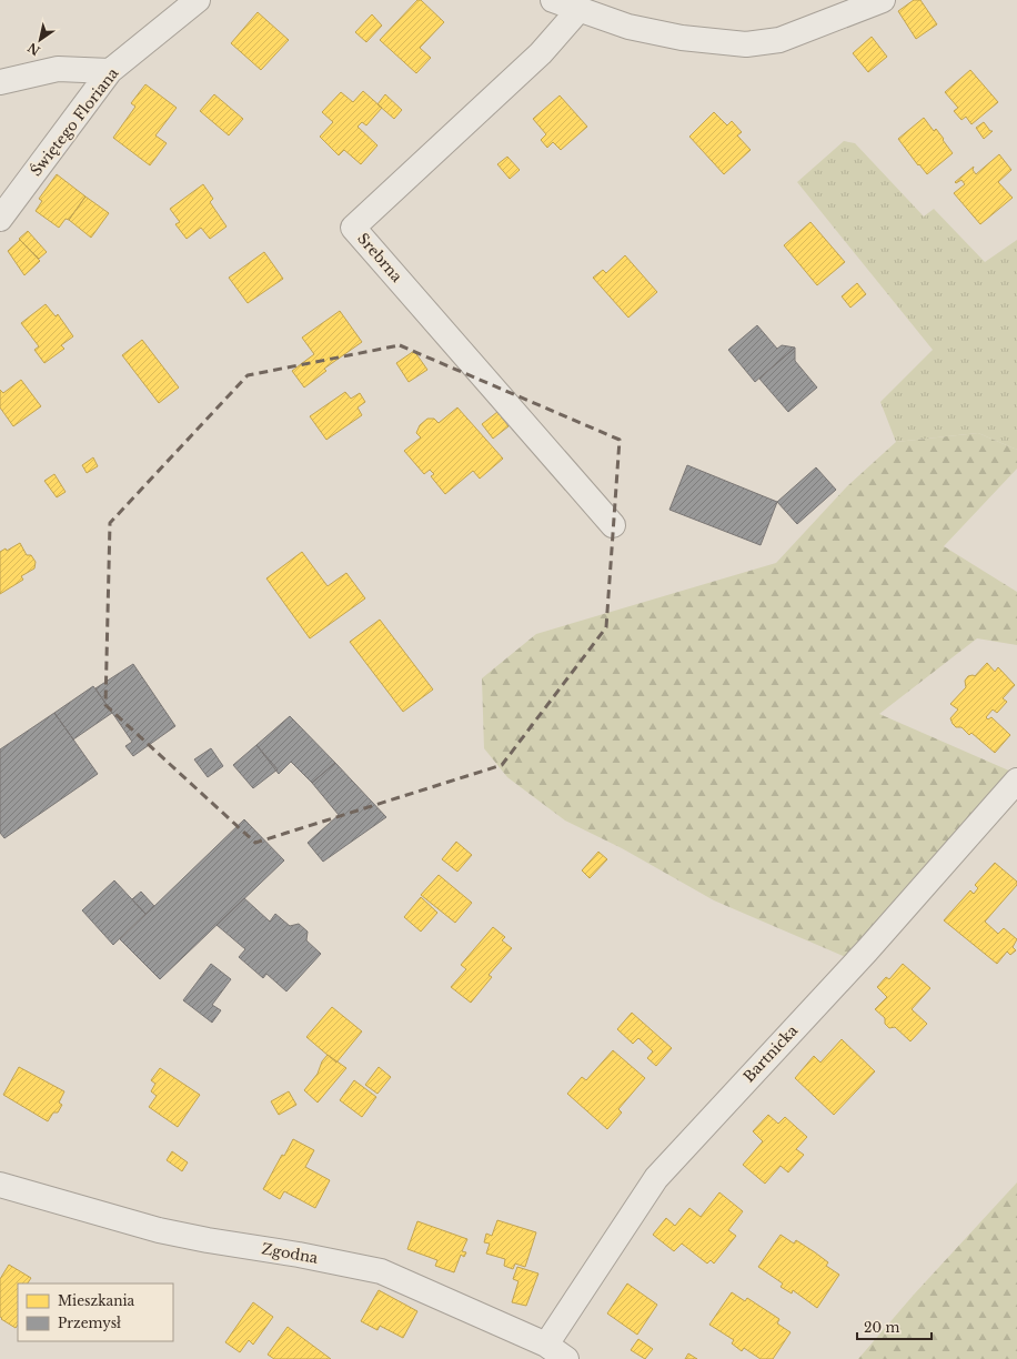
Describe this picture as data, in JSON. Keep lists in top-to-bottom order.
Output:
{
  "streets": {
    "street": [
      "Świętego Floriana",
      "Srebrna",
      "Bartnicka",
      "Zgodna"
    ]
  },
  "crossings": [
    ["Bartnicka", "Zgodna"]
  ],
  "legend": ["Mieszkania", "Przemysł"],
  "scale_bar": "20 m",
  "north": "bottom left"
}
